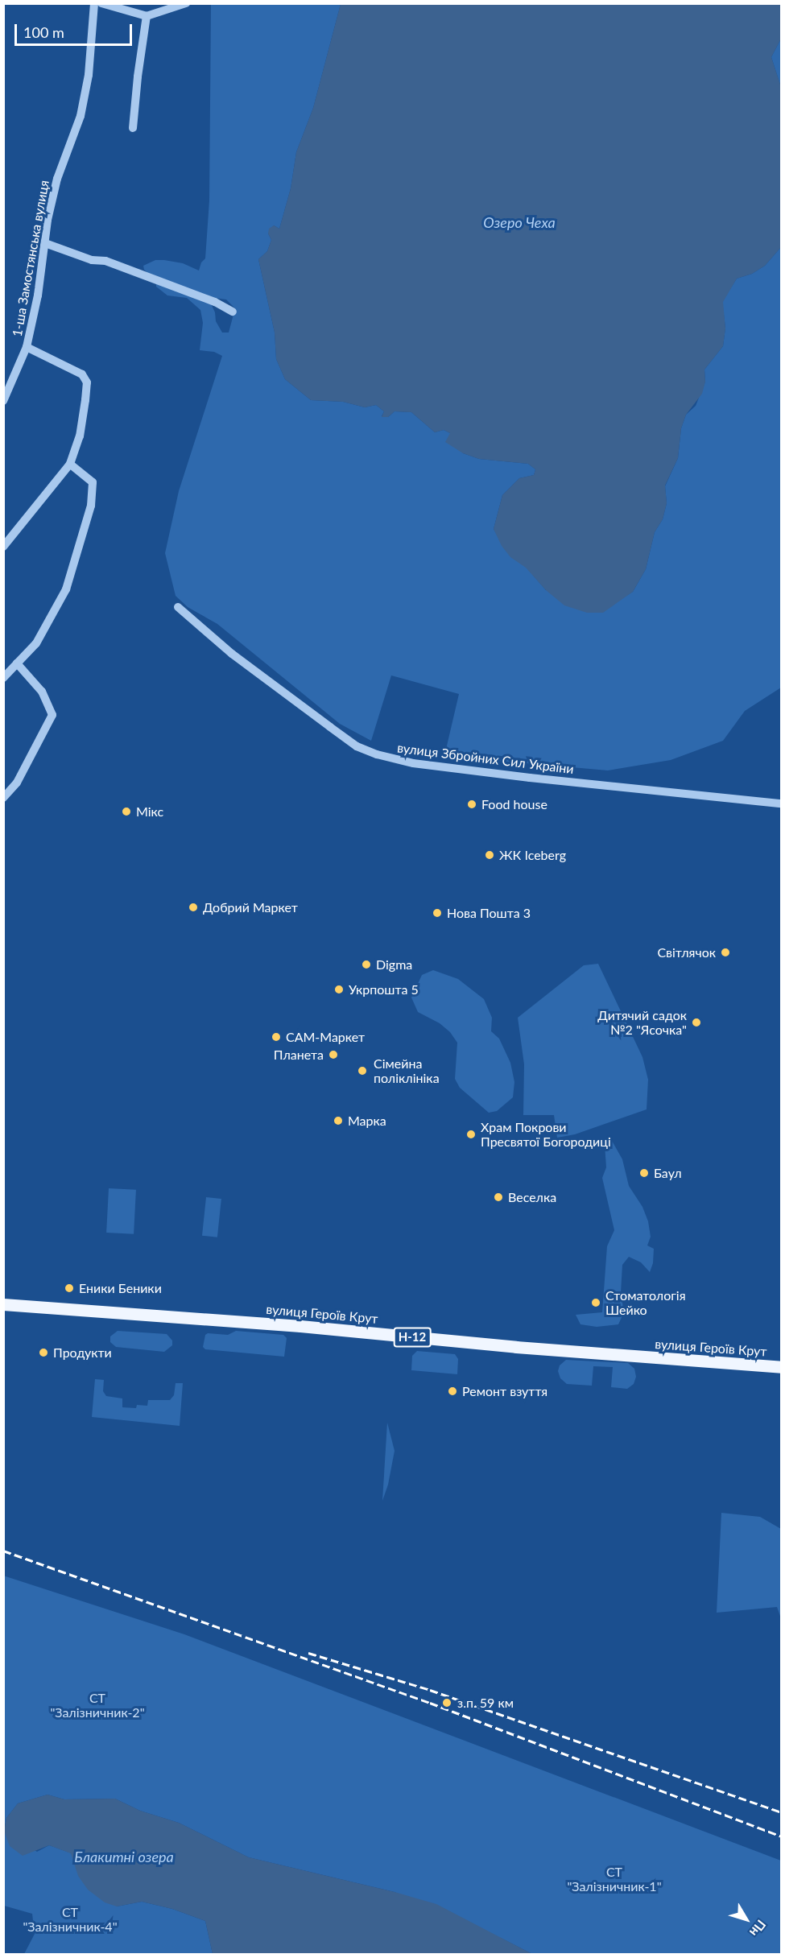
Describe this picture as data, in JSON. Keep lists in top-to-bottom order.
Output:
{
  "streets": {
    "main road": ["вулиця Героїв Крут", "Н-12"],
    "street": ["1-ша Замостянська вулиця", "вулиця Збройних Сил України"]
  },
  "water": ["Озеро Чеха", "Блакитні озера"],
  "parks": ["СТ \"Залізничник-2\"", "СТ \"Залізничник-1\"", "СТ \"Залізничник-4\""],
  "places": [
    "Food house",
    "Мікс",
    "ЖК Iceberg",
    "Добрий Маркет",
    "Нова Пошта 3",
    "Світлячок",
    "Digma",
    "Укрпошта 5",
    "Дитячий садок №2 \"Ясочка\"",
    "САМ-Маркет",
    "Планета",
    "Сімейна поліклініка",
    "Марка",
    "Храм Покрови Пресвятої Богородиці",
    "Баул",
    "Веселка",
    "Еники Беники",
    "Стоматологія Шейко",
    "Продукти",
    "Ремонт взуття",
    "з.п. 59 км"
  ],
  "scale_bar": "100 m",
  "north": "bottom right"
}
